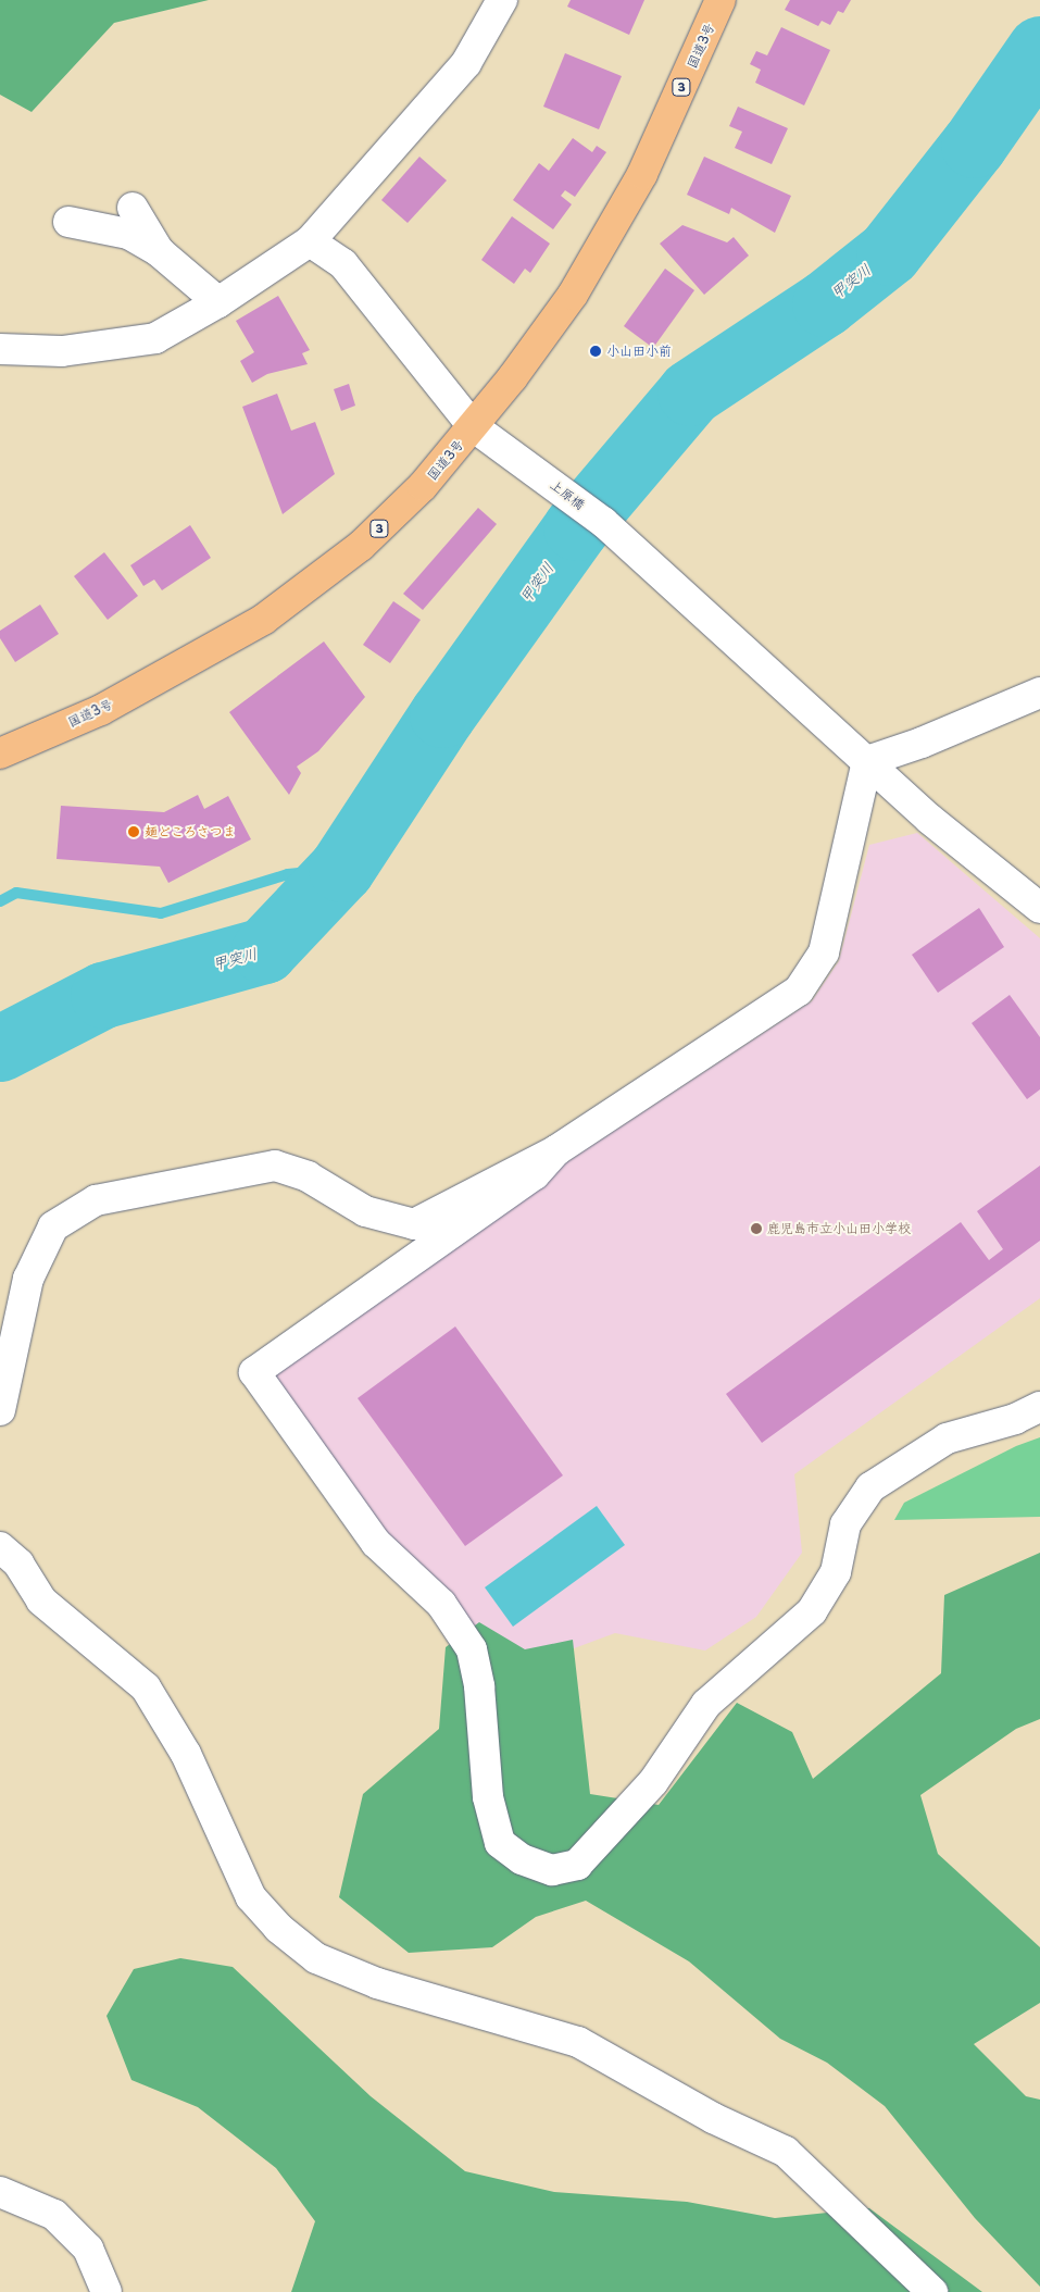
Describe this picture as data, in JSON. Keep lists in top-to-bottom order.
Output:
{
  "streets": {
    "highway": ["国道3号", "3"],
    "street": ["上原橋"]
  },
  "crossings": [
    ["国道3号", "上原橋"]
  ],
  "water": ["甲突川"],
  "places": ["小山田小前", "麺どころさつま", "鹿児島市立小山田小学校"]
}
